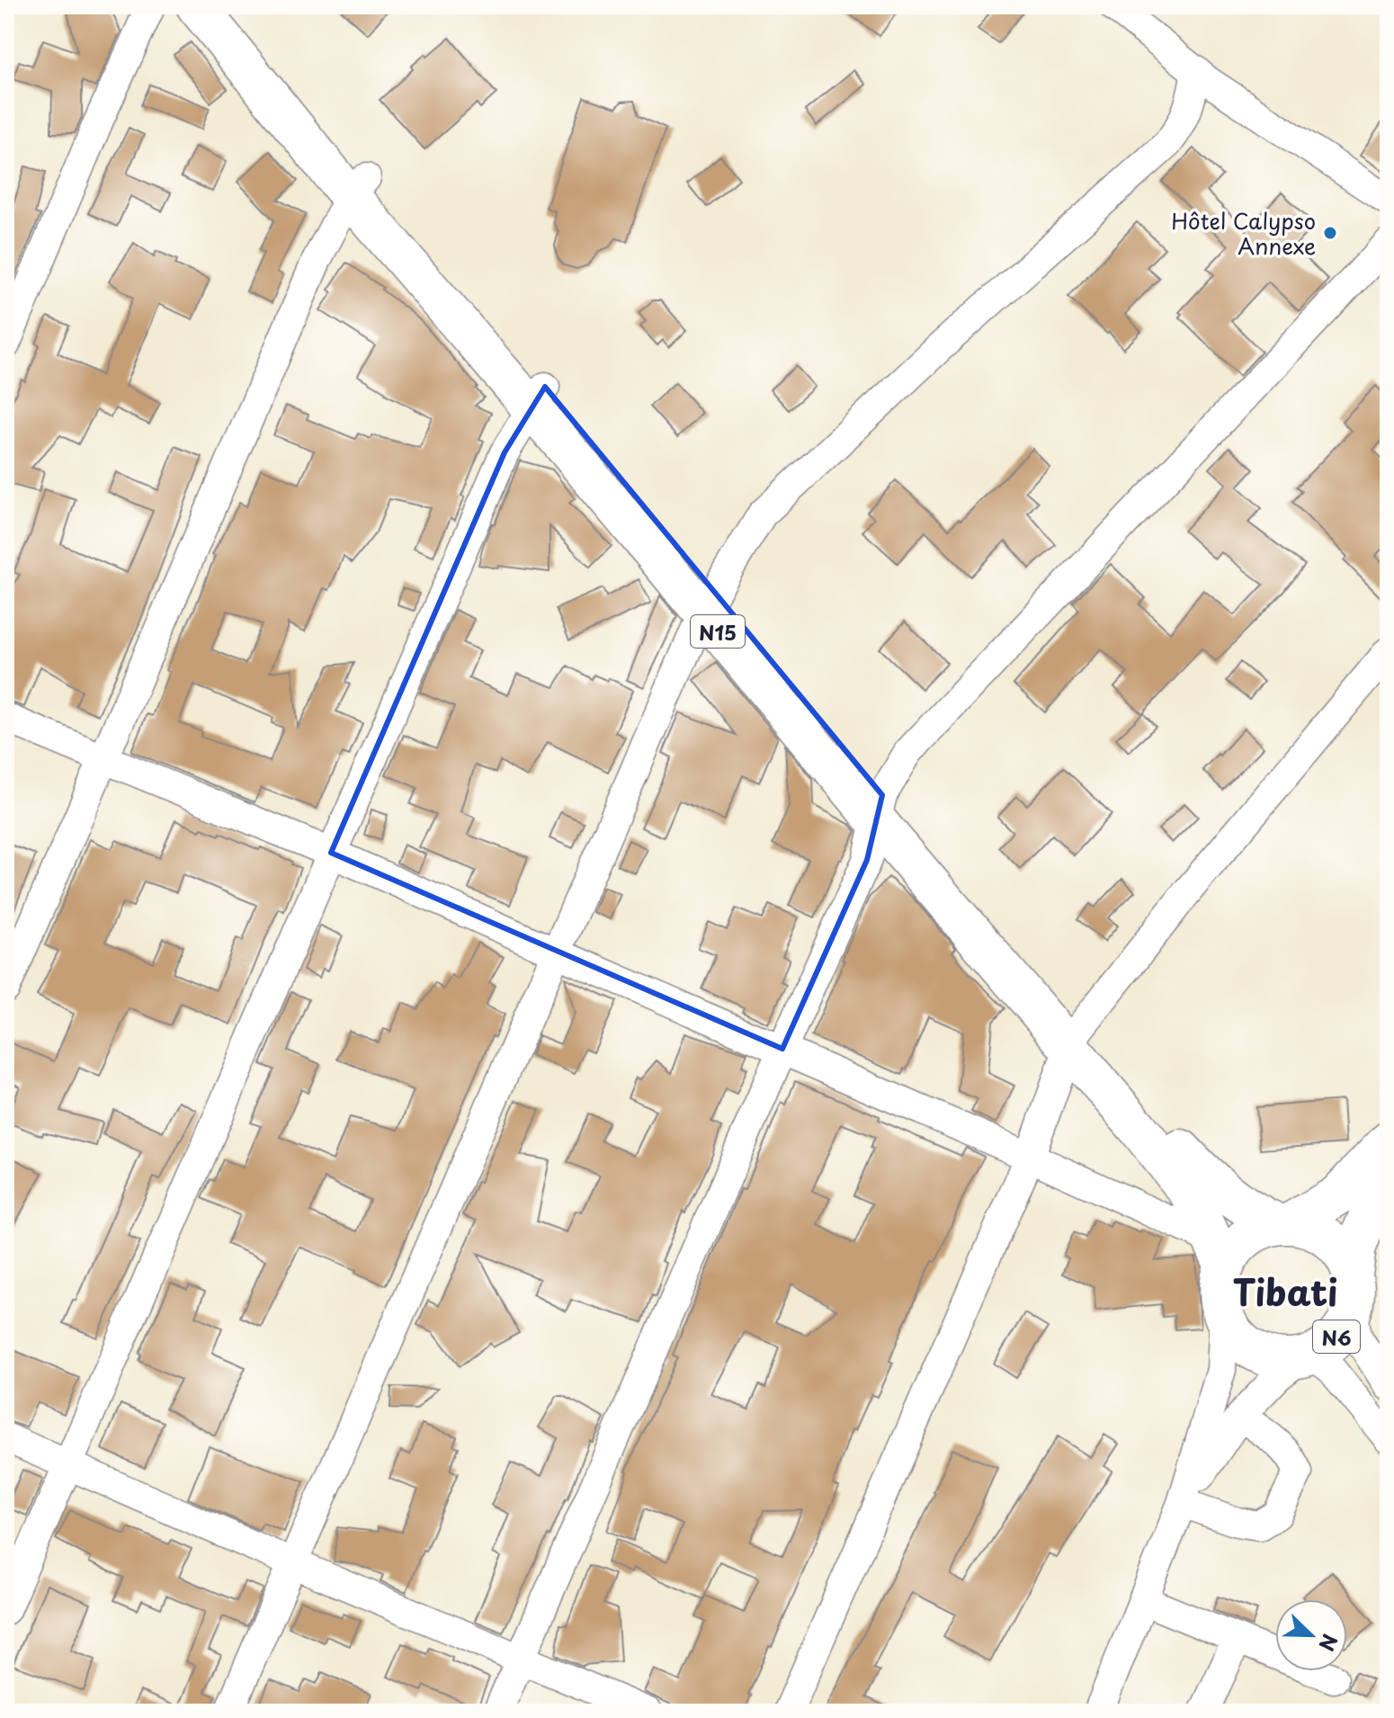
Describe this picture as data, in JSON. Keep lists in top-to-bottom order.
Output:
{
  "streets": {
    "highway": ["N15", "N6"]
  },
  "crossings": [
    ["N15", "N6"]
  ],
  "districts": ["Tibati"],
  "places": ["Hôtel Calypso Annexe"],
  "north": "bottom right"
}
